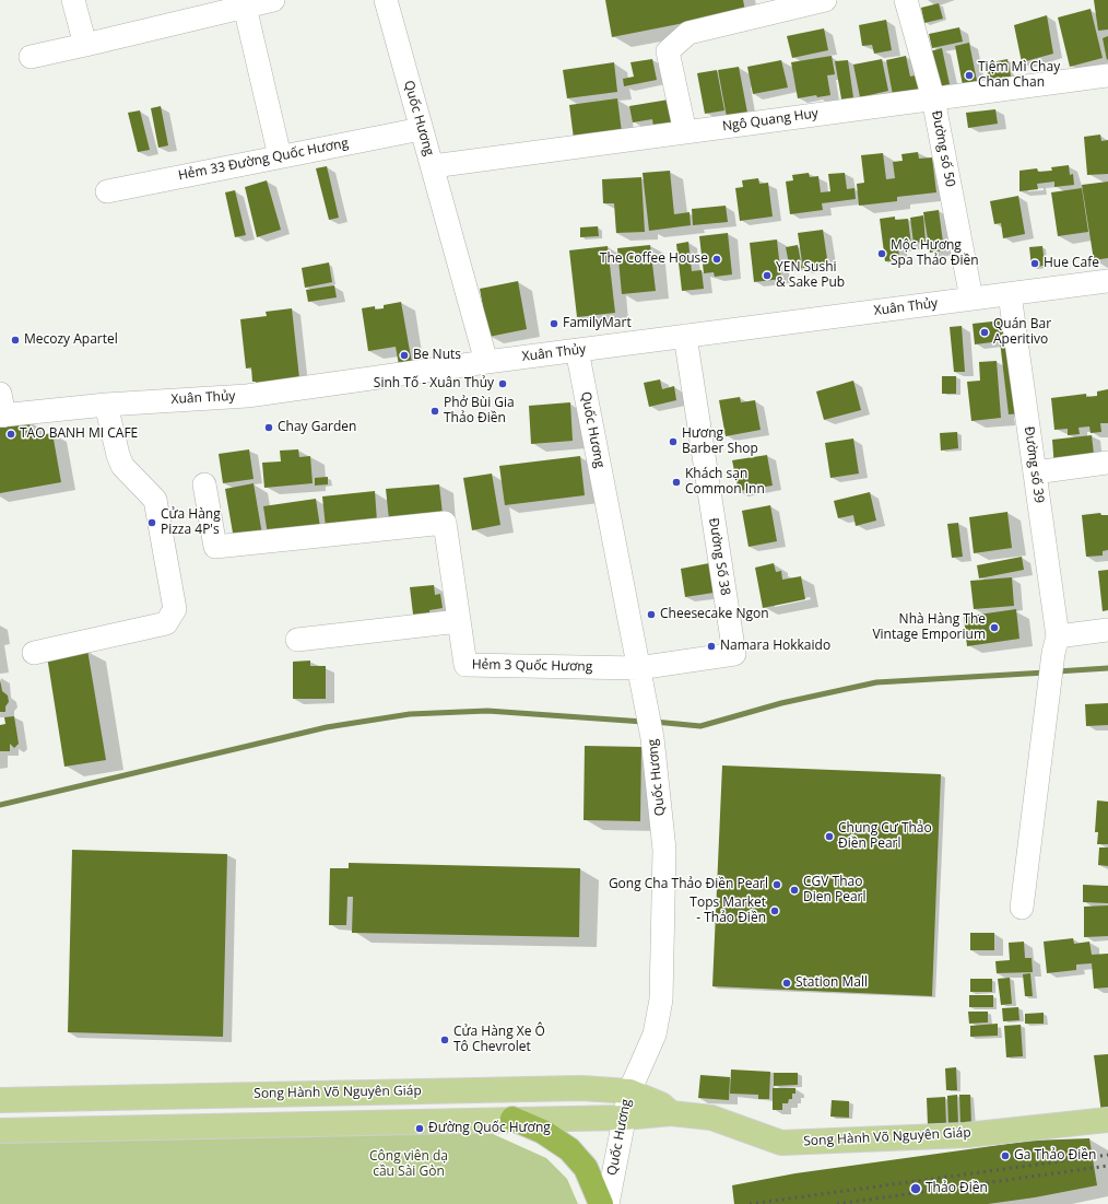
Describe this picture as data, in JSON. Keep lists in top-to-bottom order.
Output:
{
  "streets": {
    "main road": ["Song Hành Võ Nguyên Giáp"],
    "street": [
      "Quốc Hương",
      "Ngô Quang Huy",
      "Đường số 50",
      "Hẻm 33 Đường Quốc Hương",
      "Xuân Thủy",
      "Đường số 39",
      "Đường Số 38",
      "Hẻm 3 Quốc Hương"
    ]
  },
  "crossings": [
    ["Quốc Hương", "Ngô Quang Huy"],
    ["Quốc Hương", "Hẻm 33 Đường Quốc Hương"],
    ["Quốc Hương", "Xuân Thủy"],
    ["Quốc Hương", "Đường Số 38"],
    ["Quốc Hương", "Hẻm 3 Quốc Hương"],
    ["Quốc Hương", "Song Hành Võ Nguyên Giáp"],
    ["Ngô Quang Huy", "Đường số 50"],
    ["Đường số 50", "Xuân Thủy"],
    ["Xuân Thủy", "Đường số 39"],
    ["Xuân Thủy", "Đường Số 38"],
    ["Đường Số 38", "Hẻm 3 Quốc Hương"]
  ],
  "parks": ["Công viên dạ cầu Sài Gòn"],
  "places": [
    "Tiệm Mì Chay Chan Chan",
    "Mộc Hương Spa Thảo Điền",
    "The Coffee House",
    "Hue Cafe",
    "YEN Sushi & Sake Pub",
    "FamilyMart",
    "Quán Bar Aperitivo",
    "Mecozy Apartel",
    "Be Nuts",
    "Sinh Tố - Xuân Thủy",
    "Phở Bùi Gia Thảo Điền",
    "Chay Garden",
    "TAO BANH MI CAFE",
    "Hương Barber Shop",
    "Khách sạn Common Inn",
    "Cửa Hàng Pizza 4P's",
    "Cheesecake Ngon",
    "Nhà Hàng The Vintage Emporium",
    "Namara Hokkaido",
    "Chung Cư Thảo Điền Pearl",
    "Gong Cha Thảo Điền Pearl",
    "CGV Thao Dien Pearl",
    "Tops Market - Thảo Điền",
    "Station Mall",
    "Cửa Hàng Xe Ô Tô Chevrolet",
    "Đường Quốc Hương",
    "Ga Thảo Điền",
    "Thảo Điền"
  ]
}
